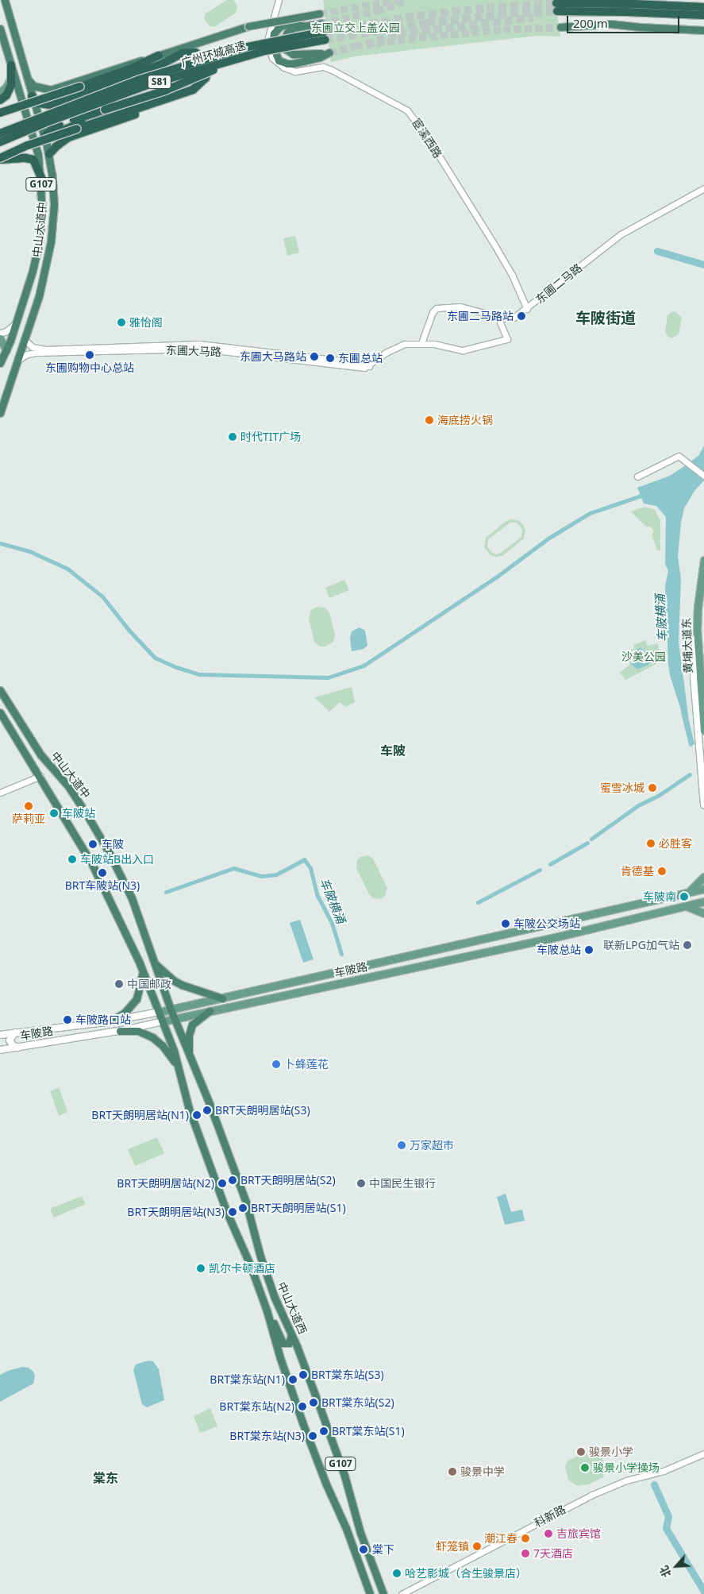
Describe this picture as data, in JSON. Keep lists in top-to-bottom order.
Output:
{
  "streets": {
    "highway": [
      "广州环城高速",
      "S81",
      "G107",
      "中山大道中",
      "中山大道西"
    ],
    "main road": ["黄埔大道东", "车陂路"],
    "street": [
      "宦溪西路",
      "东圃二马路",
      "东圃大马路",
      "科新路"
    ]
  },
  "crossings": [
    ["宦溪西路", "东圃二马路"],
    ["G107", "车陂路"],
    ["G107", "中山大道西"],
    ["中山大道中", "东圃大马路"],
    ["中山大道中", "车陂路"],
    ["中山大道中", "中山大道西"],
    ["东圃二马路", "东圃大马路"],
    ["车陂路", "中山大道西"]
  ],
  "districts": ["车陂街道", "车陂", "棠东"],
  "water": ["车陂横涌"],
  "parks": ["东圃立交上盖公园", "沙美公园"],
  "places": [
    "东圃二马路站",
    "雅怡阁",
    "东圃购物中心总站",
    "东圃大马路站",
    "东圃总站",
    "海底捞火锅",
    "时代TIT广场",
    "蜜雪冰城",
    "萨莉亚",
    "车陂站",
    "必胜客",
    "车陂",
    "车陂站B出入口",
    "肯德基",
    "BRT车陂站(N3)",
    "车陂南",
    "车陂公交场站",
    "联新LPG加气站",
    "车陂总站",
    "中国邮政",
    "车陂路口站",
    "卜蜂莲花",
    "BRT天朗明居站(S3)",
    "BRT天朗明居站(N1)",
    "万家超市",
    "BRT天朗明居站(S2)",
    "BRT天朗明居站(N2)",
    "中国民生银行",
    "BRT天朗明居站(S1)",
    "BRT天朗明居站(N3)",
    "凯尔卡顿酒店",
    "BRT棠东站(S3)",
    "BRT棠东站(N1)",
    "BRT棠东站(S2)",
    "BRT棠东站(N2)",
    "BRT棠东站(S1)",
    "BRT棠东站(N3)",
    "骏景小学",
    "骏景小学操场",
    "骏景中学",
    "吉旅宾馆",
    "潮江春",
    "虾笼镇",
    "棠下",
    "7天酒店",
    "哈艺影城（合生骏景店）"
  ],
  "scale_bar": "200 m",
  "north": "bottom left"
}
